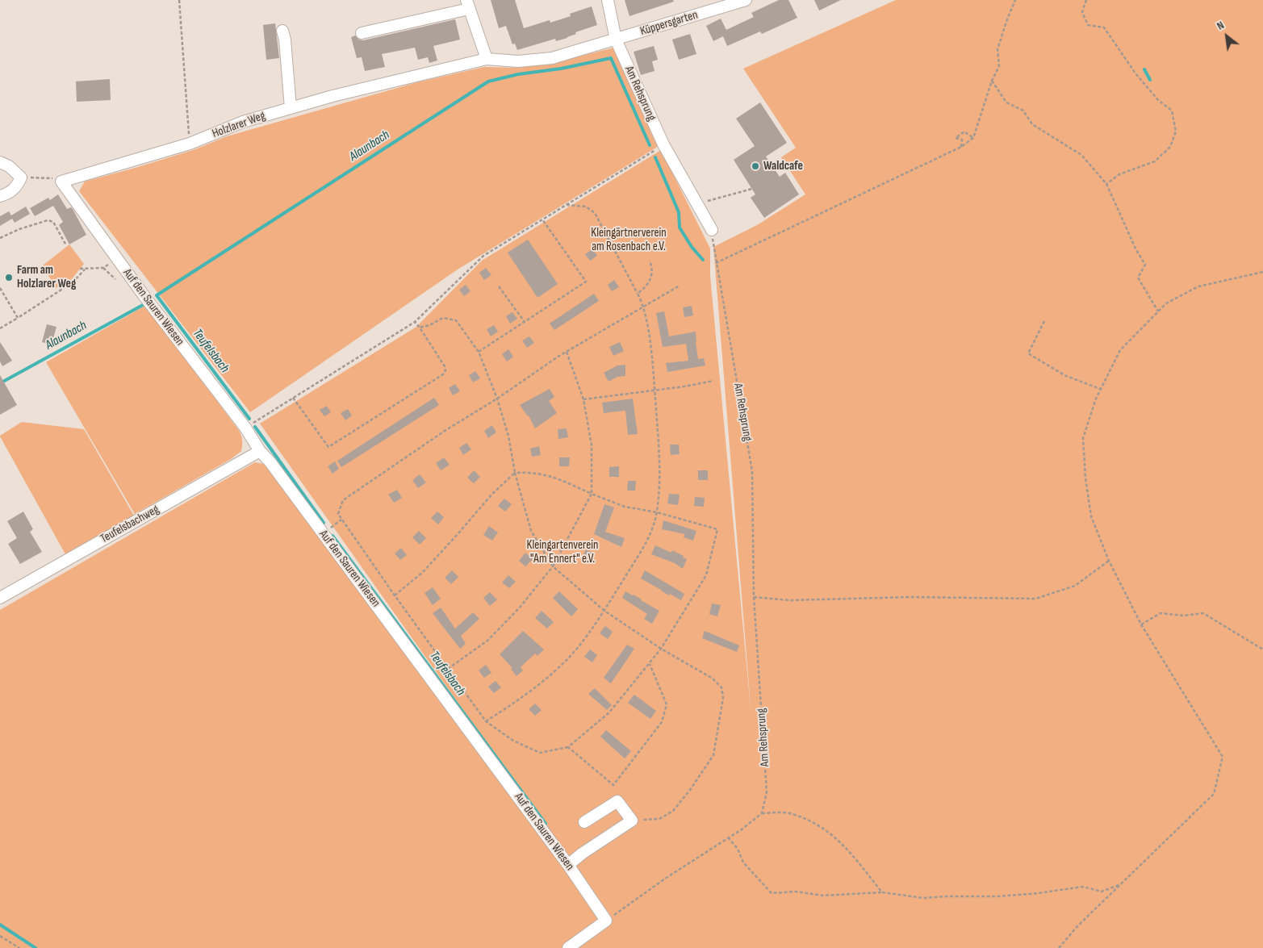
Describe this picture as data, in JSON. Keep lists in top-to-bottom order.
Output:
{
  "streets": {
    "street": [
      "Küppersgarten",
      "Am Rehsprung",
      "Holzlarer Weg",
      "Auf den Sauren Wiesen",
      "Teufelsbachweg"
    ]
  },
  "crossings": [
    ["Küppersgarten", "Am Rehsprung"],
    ["Holzlarer Weg", "Auf den Sauren Wiesen"],
    ["Auf den Sauren Wiesen", "Teufelsbachweg"]
  ],
  "water": ["Alaunbach", "Teufelsbach"],
  "parks": ["Kleingärtnerverein am Rosenbach e.V.", "Kleingartenverein \"Am Ennert\" e.V."],
  "places": ["Waldcafe", "Farm am Holzlarer Weg"],
  "north": "top left"
}
